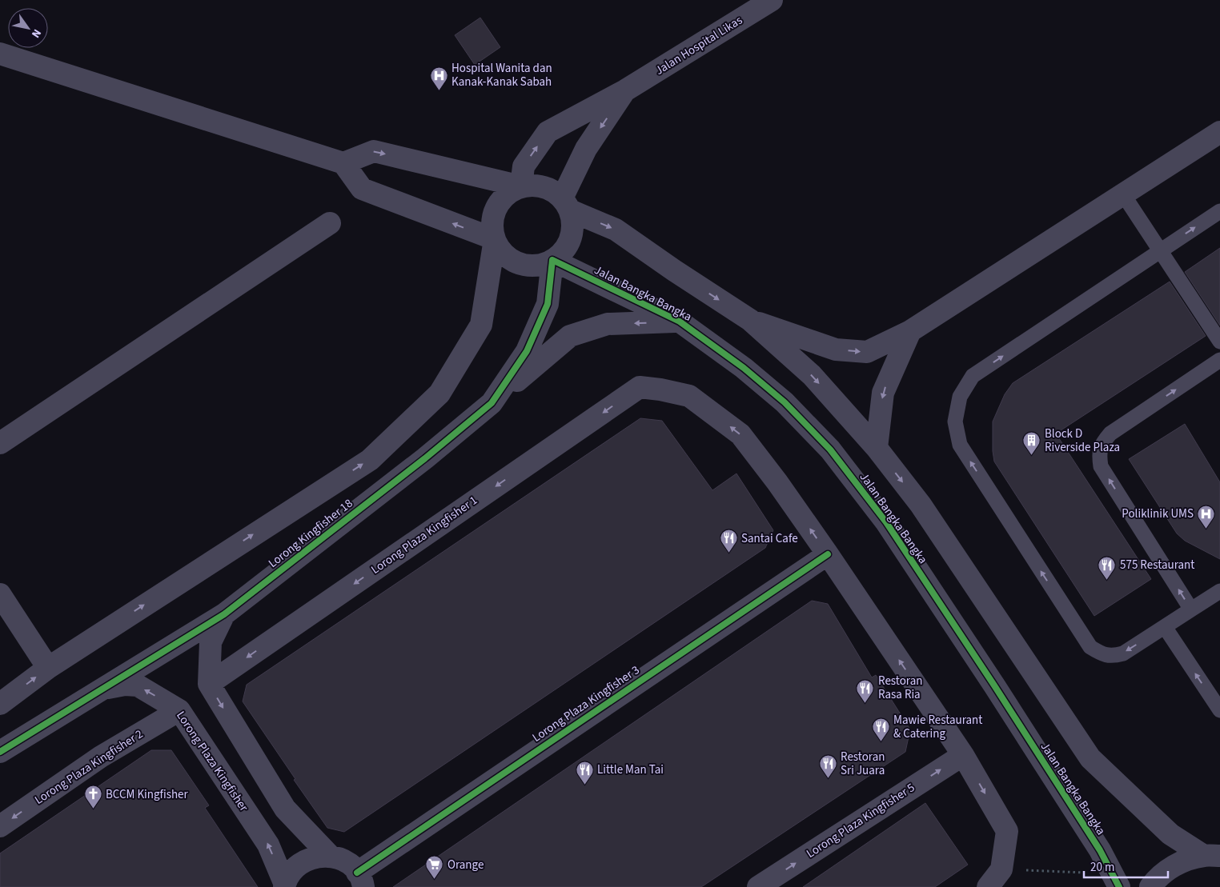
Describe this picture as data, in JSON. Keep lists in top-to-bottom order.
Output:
{
  "streets": {
    "street": [
      "Jalan Hospital Likas",
      "Jalan Bangka Bangka",
      "Lorong Kingfisher 18",
      "Lorong Plaza Kingfisher 1",
      "Lorong Plaza Kingfisher 3",
      "Lorong Plaza Kingfisher",
      "Lorong Plaza Kingfisher 2",
      "Lorong Plaza Kingfisher 5"
    ]
  },
  "crossings": [
    ["Jalan Hospital Likas", "Jalan Bangka Bangka"],
    ["Jalan Hospital Likas", "Lorong Kingfisher 18"],
    ["Jalan Bangka Bangka", "Lorong Kingfisher 18"],
    ["Lorong Kingfisher 18", "Lorong Plaza Kingfisher"],
    ["Lorong Plaza Kingfisher 1", "Lorong Plaza Kingfisher 3"],
    ["Lorong Plaza Kingfisher", "Lorong Plaza Kingfisher 2"]
  ],
  "one_way": ["Lorong Plaza Kingfisher 5"],
  "places": {
    "hospital": ["Hospital Wanita dan Kanak-Kanak Sabah", "Poliklinik UMS"],
    "building": ["Block D Riverside Plaza"],
    "restaurant": [
      "Santai Cafe",
      "575 Restaurant",
      "Restoran Rasa Ria",
      "Mawie Restaurant & Catering",
      "Restoran Sri Juara",
      "Little Man Tai"
    ],
    "church": ["BCCM Kingfisher"],
    "supermarket": ["Orange"]
  },
  "scale_bar": "20 m",
  "north": "bottom right"
}
